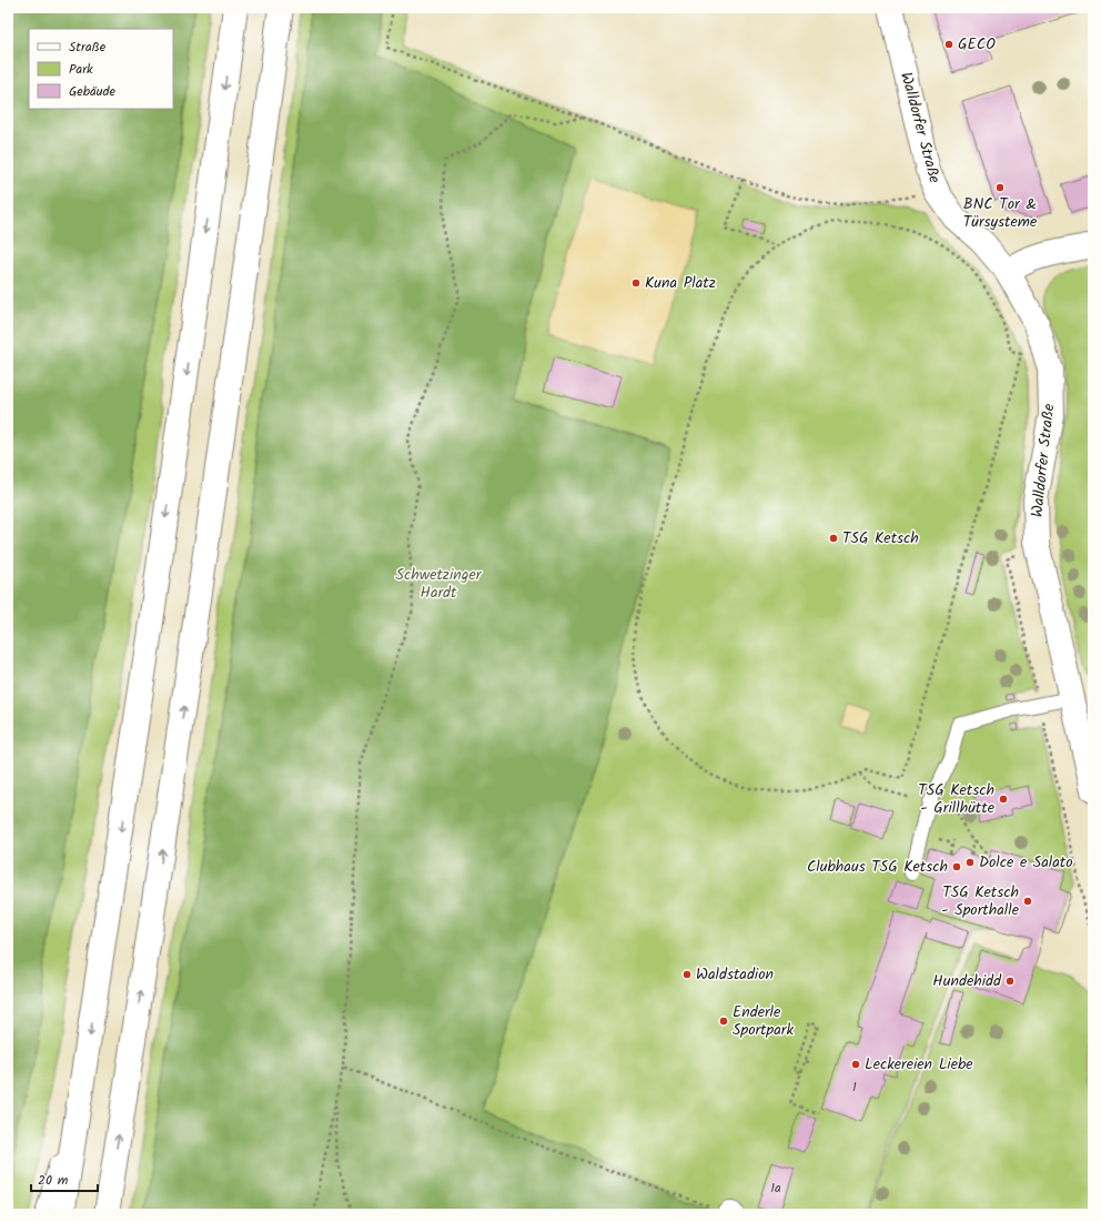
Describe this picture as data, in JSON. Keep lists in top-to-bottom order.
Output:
{
  "streets": {
    "main road": ["Walldorfer Straße"]
  },
  "parks": ["Schwetzinger Hardt"],
  "places": [
    "GECO",
    "BNC Tor & Türsysteme",
    "Kuna Platz",
    "TSG Ketsch",
    "TSG Ketsch - Grillhütte",
    "Dolce e Salato",
    "Clubhaus TSG Ketsch",
    "TSG Ketsch - Sporthalle",
    "Waldstadion",
    "Hundehidd",
    "Enderle Sportpark",
    "Leckereien Liebe"
  ],
  "house_numbers": ["1", "1a"],
  "legend": ["Straße", "Park", "Gebäude"],
  "scale_bar": "20 m"
}
